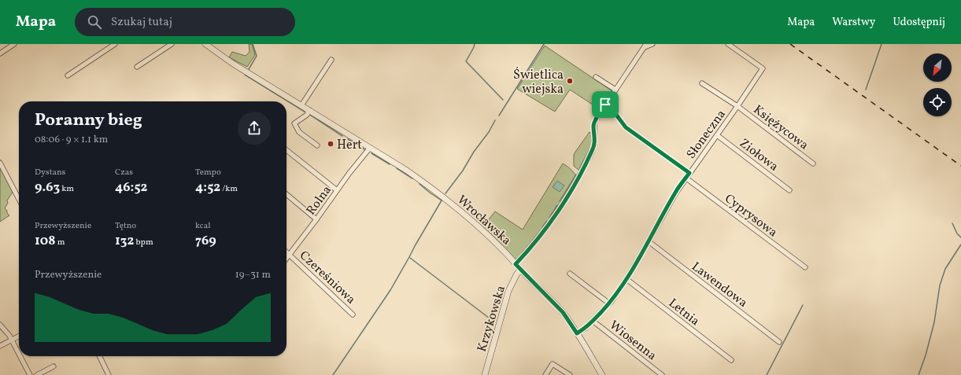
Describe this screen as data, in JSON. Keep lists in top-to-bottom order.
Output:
{
  "streets": {
    "street": [
      "Księżycowa",
      "Słoneczna",
      "Ziołowa",
      "Rolna",
      "Cyprysowa",
      "Wrocławska",
      "Czereśniowa",
      "Lawendowa",
      "Letnia",
      "Krzykowska",
      "Wiosenna"
    ]
  },
  "crossings": [
    ["Księżycowa", "Słoneczna"],
    ["Słoneczna", "Ziołowa"],
    ["Słoneczna", "Cyprysowa"],
    ["Słoneczna", "Lawendowa"],
    ["Słoneczna", "Letnia"],
    ["Słoneczna", "Wiosenna"],
    ["Rolna", "Wrocławska"],
    ["Rolna", "Czereśniowa"],
    ["Wrocławska", "Krzykowska"],
    ["Wrocławska", "Wiosenna"]
  ],
  "places": ["Świetlica wiejska", "Hert"],
  "north": "bottom left",
  "page": {
    "header": "Mapa",
    "search": "Szukaj tutaj",
    "nav": ["Mapa", "Warstwy", "Udostępnij"],
    "heading": ["Poranny bieg", "08:06 · 9 × 1.1 km"],
    "stats": [
      ["Dystans", "9.63 km"],
      ["Czas", "46:52"],
      ["Tempo", "4:52 /km"],
      ["Przewyższenie", "108 m"],
      ["Tętno", "132 bpm"],
      ["kcal", "769"]
    ],
    "chart": ["Przewyższenie", "19–31 m"]
  }
}
